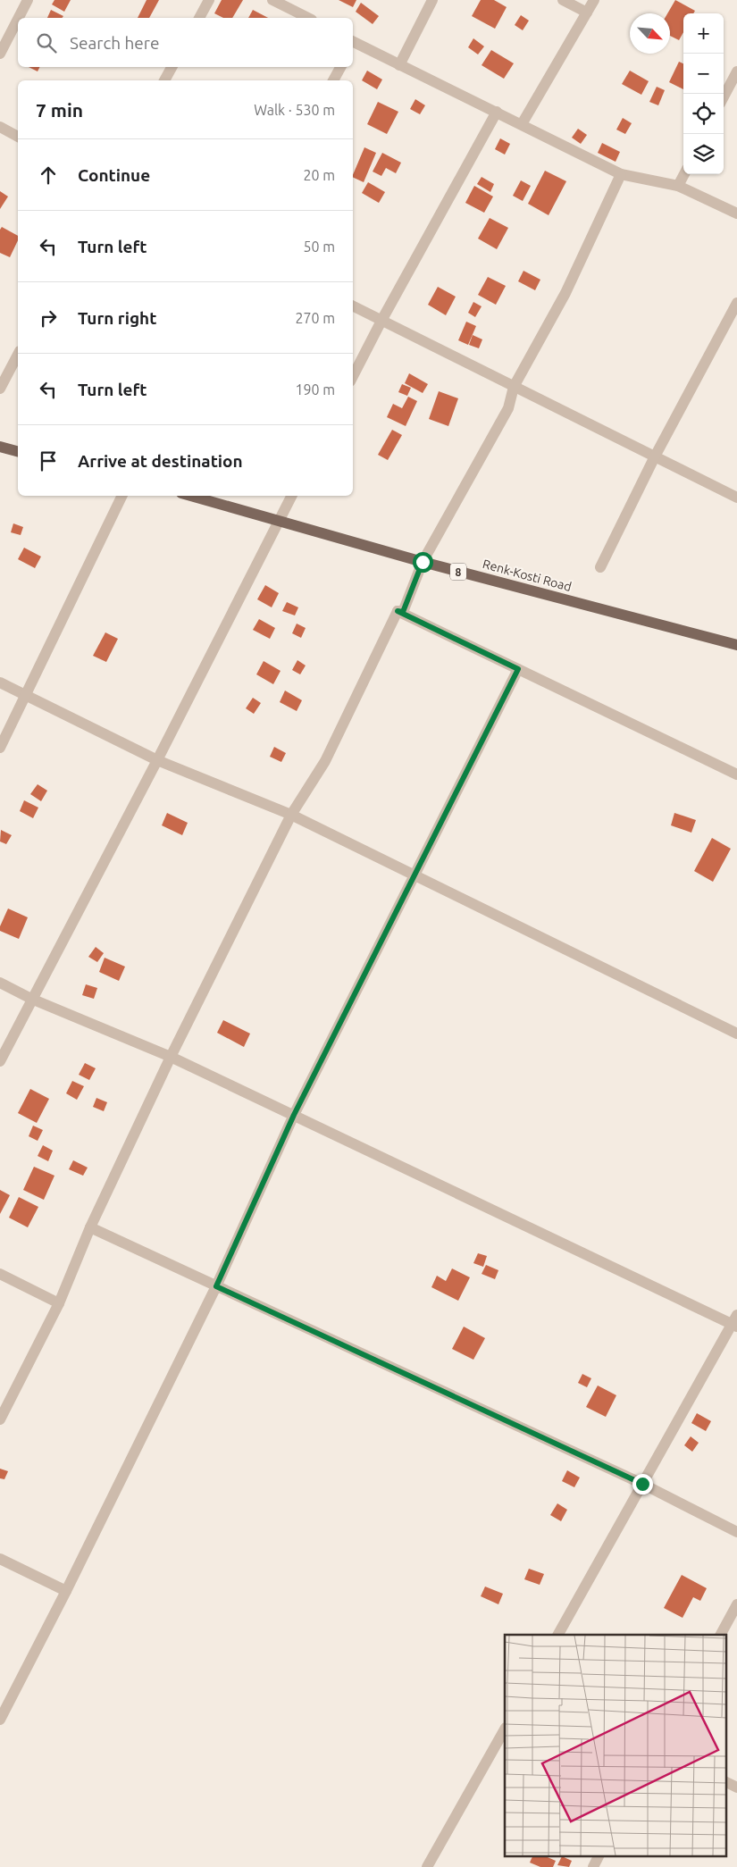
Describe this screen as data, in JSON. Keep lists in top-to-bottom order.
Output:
{
  "streets": {
    "main road": ["8", "Renk-Kosti Road"]
  },
  "north": "bottom right",
  "page": {
    "map_buttons": ["+", "−"],
    "search": "Search here",
    "heading": ["7 min", "Walk · 530 m"],
    "list": [
      ["Continue", "20 m"],
      ["Turn left", "50 m"],
      ["Turn right", "270 m"],
      ["Turn left", "190 m"],
      "Arrive at destination"
    ]
  }
}
